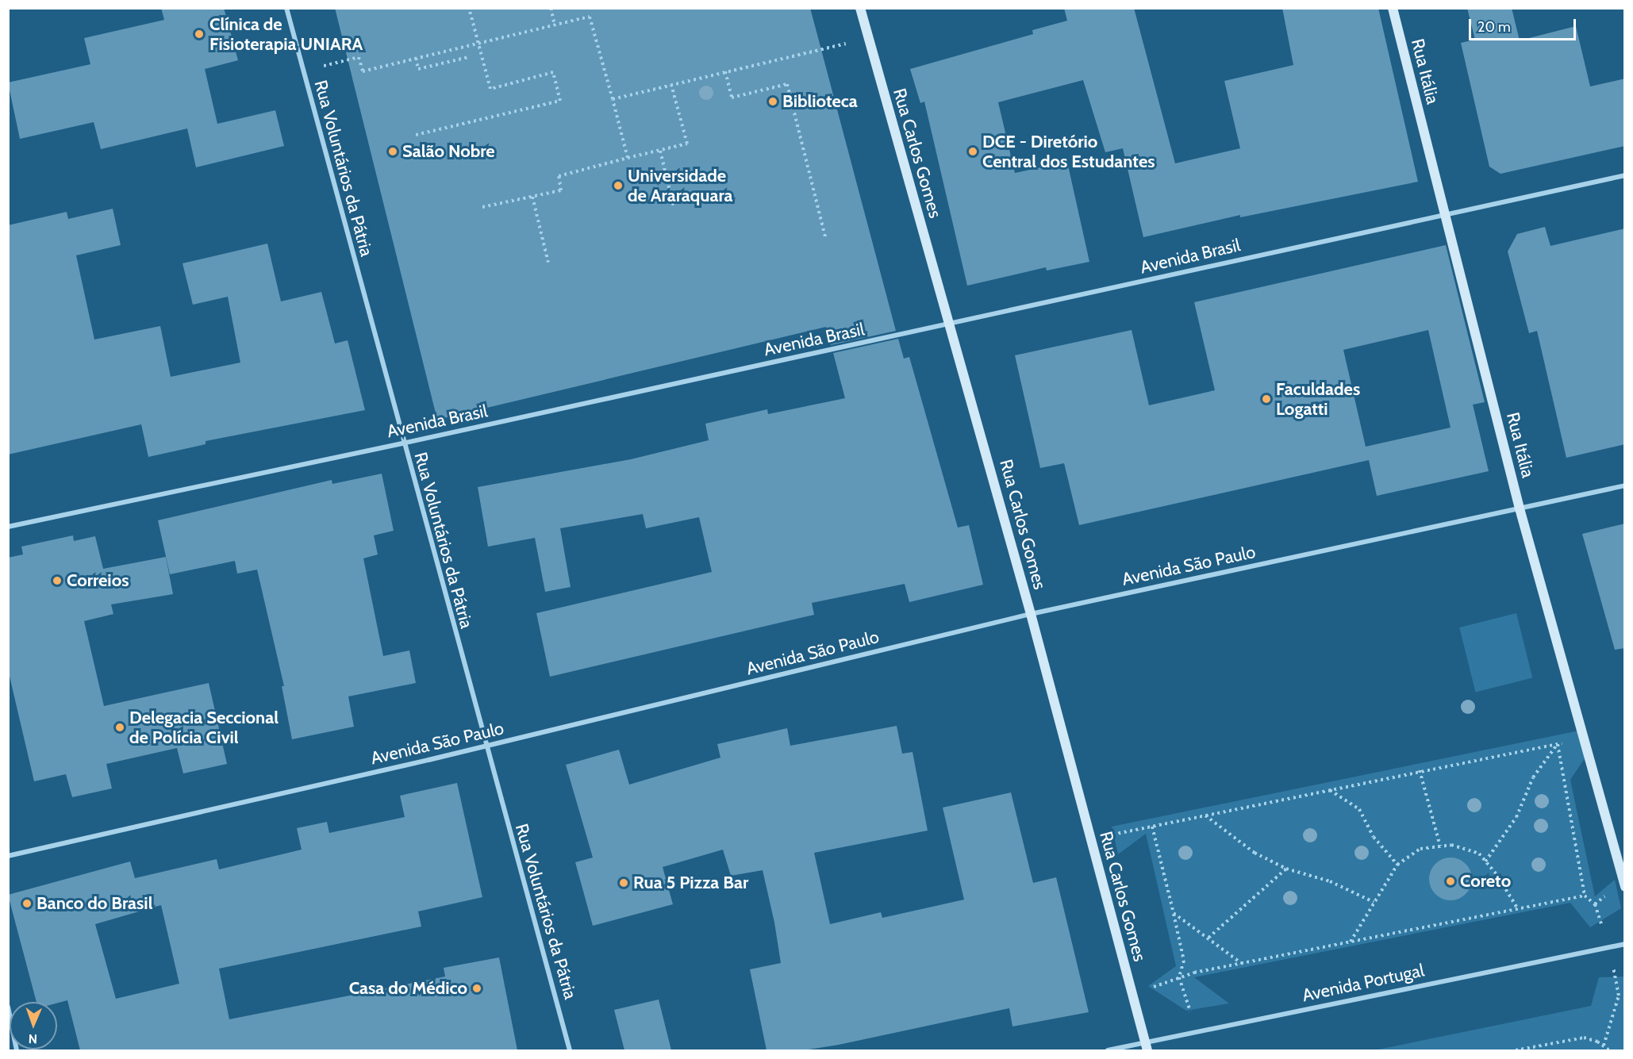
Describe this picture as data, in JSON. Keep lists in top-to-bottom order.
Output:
{
  "streets": {
    "street": [
      "Rua Itália",
      "Rua Carlos Gomes",
      "Rua Voluntários da Pátria",
      "Avenida Brasil",
      "Avenida São Paulo",
      "Avenida Portugal"
    ]
  },
  "crossings": [
    ["Rua Itália", "Avenida Brasil"],
    ["Rua Itália", "Avenida São Paulo"],
    ["Rua Carlos Gomes", "Avenida Brasil"],
    ["Rua Carlos Gomes", "Avenida São Paulo"],
    ["Rua Carlos Gomes", "Avenida Portugal"],
    ["Rua Voluntários da Pátria", "Avenida Brasil"],
    ["Rua Voluntários da Pátria", "Avenida São Paulo"]
  ],
  "places": [
    "Clínica de Fisioterapia UNIARA",
    "Biblioteca",
    "Salão Nobre",
    "DCE - Diretório Central dos Estudantes",
    "Universidade de Araraquara",
    "Faculdades Logatti",
    "Correios",
    "Delegacia Seccional de Polícia Civil",
    "Coreto",
    "Rua 5 Pizza Bar",
    "Banco do Brasil",
    "Casa do Médico"
  ],
  "scale_bar": "20 m",
  "north": "bottom"
}
